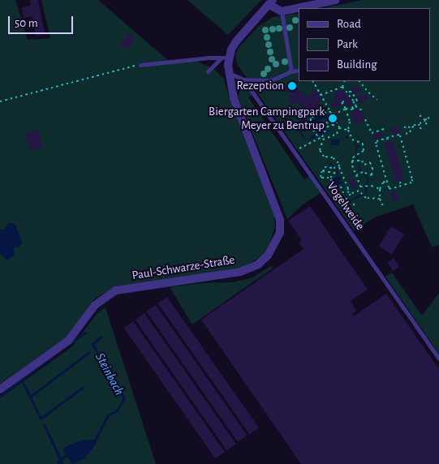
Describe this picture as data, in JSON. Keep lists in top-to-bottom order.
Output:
{
  "streets": {
    "street": ["Paul-Schwarze-Straße"],
    "lane": ["Vogelweide"]
  },
  "water": ["Steinbach"],
  "places": ["Rezeption", "Biergarten Campingpark Meyer zu Bentrup"],
  "legend": ["Road", "Park", "Building"],
  "scale_bar": "50 m"
}
